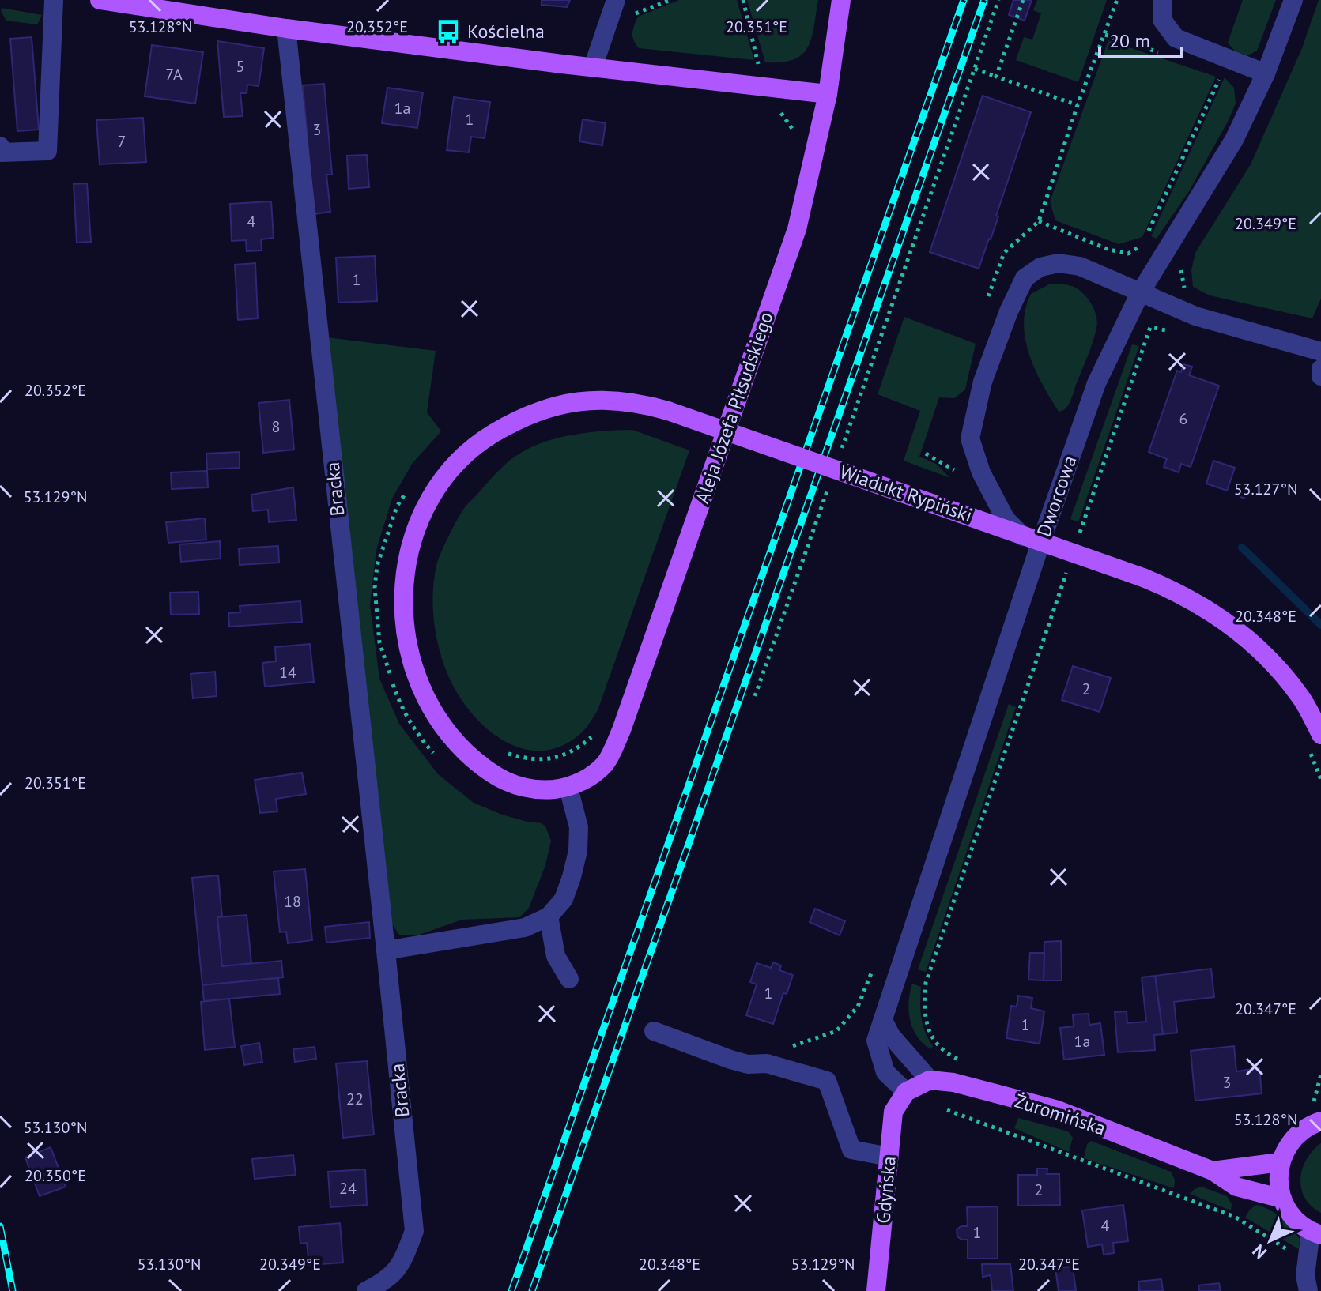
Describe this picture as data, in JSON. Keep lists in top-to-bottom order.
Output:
{
  "streets": {
    "main road": [
      "Aleja Józefa Piłsudskiego",
      "Wiadukt Rypiński",
      "Żuromińska",
      "Gdyńska"
    ],
    "street": ["Bracka", "Dworcowa"]
  },
  "crossings": [
    ["Aleja Józefa Piłsudskiego", "Wiadukt Rypiński"],
    ["Dworcowa", "Gdyńska"]
  ],
  "places": {
    "bus stop": ["Kościelna"]
  },
  "house_numbers": [
    "5",
    "7A",
    "1a",
    "1",
    "3",
    "7",
    "4",
    "1",
    "6",
    "8",
    "14",
    "2",
    "18",
    "1",
    "1",
    "1a",
    "3",
    "22",
    "24",
    "2",
    "4",
    "1"
  ],
  "scale_bar": "20 m",
  "north": "bottom left",
  "coordinates": [
    "53.128°N",
    "20.352°E",
    "20.351°E",
    "20.349°E",
    "53.127°N",
    "53.129°N",
    "20.348°E",
    "20.347°E",
    "53.130°N",
    "20.350°E"
  ]
}
